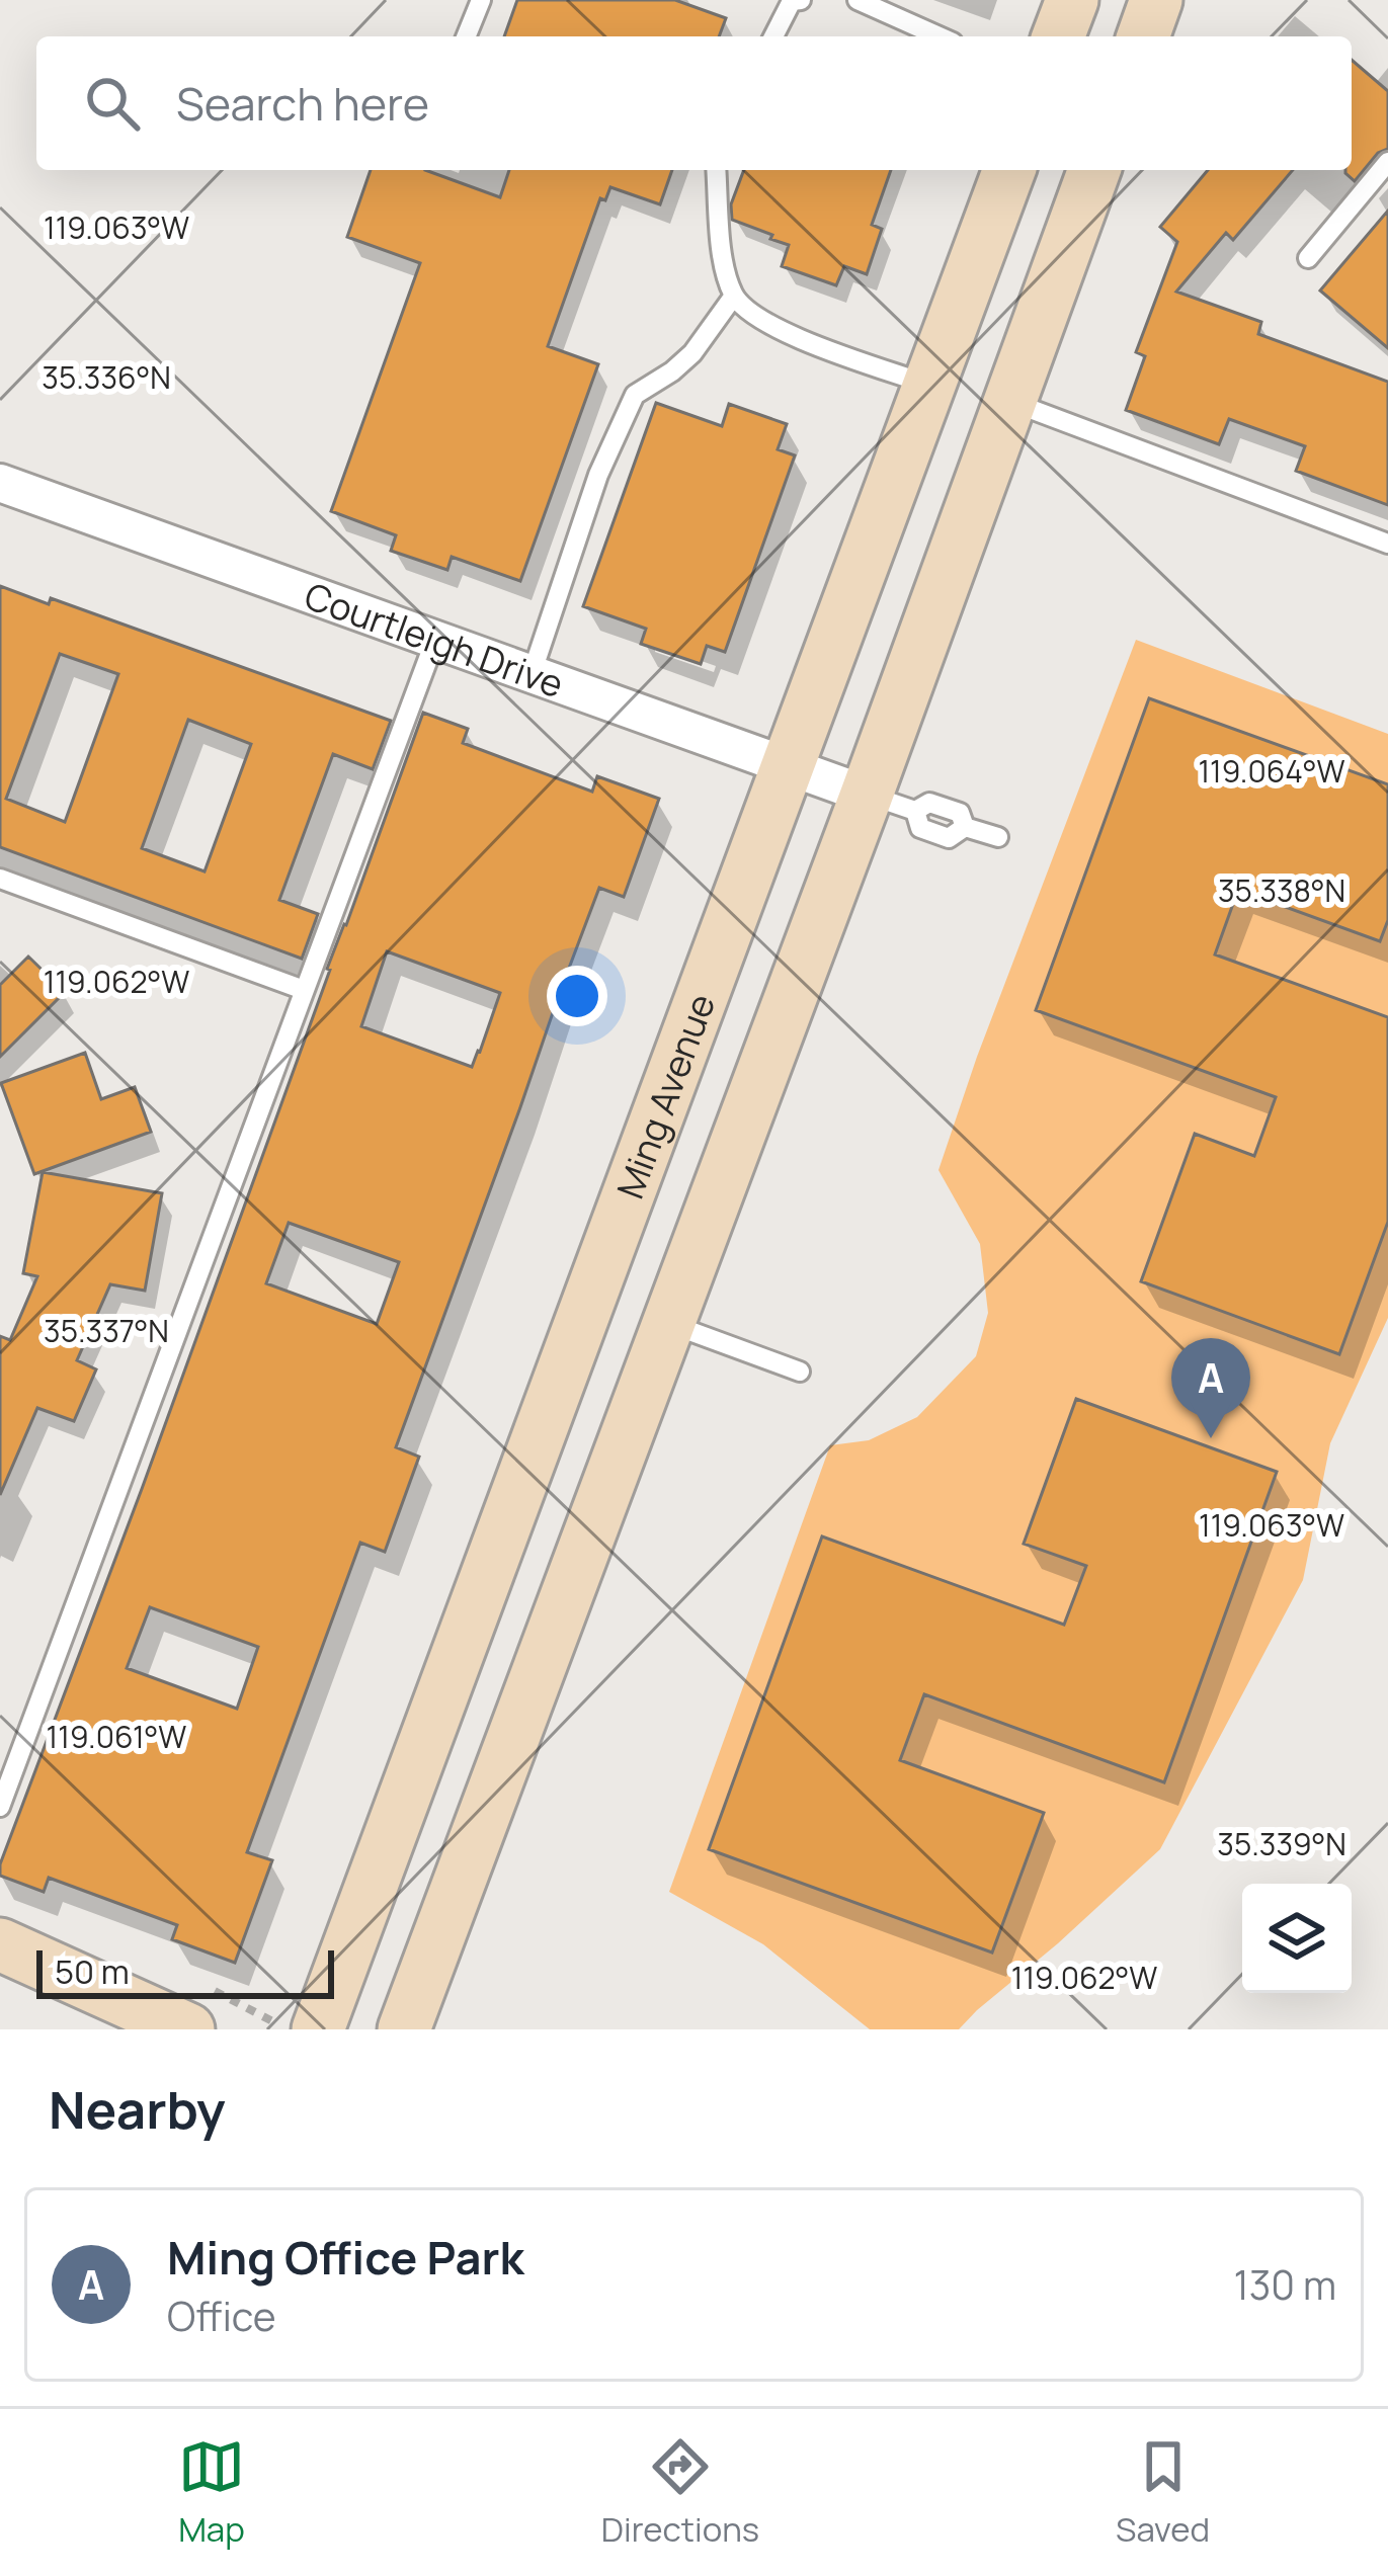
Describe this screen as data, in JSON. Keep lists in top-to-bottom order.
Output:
{
  "streets": {
    "main road": ["Ming Avenue"],
    "street": ["Courtleigh Drive"]
  },
  "crossings": [
    ["Courtleigh Drive", "Ming Avenue"]
  ],
  "scale_bar": "50 m",
  "page": {
    "search": "Search here",
    "pins": "A",
    "scale": "50 m",
    "heading": "Nearby",
    "list": [
      {
        "mark": "A",
        "name": "Ming Office Park",
        "note": "Office",
        "value": "130 m"
      }
    ],
    "nav": ["Map", "Directions", "Saved"]
  },
  "coordinates": [
    "119.063°W",
    "35.336°N",
    "119.064°W",
    "35.338°N",
    "119.062°W",
    "35.337°N",
    "119.061°W",
    "35.339°N"
  ]
}
